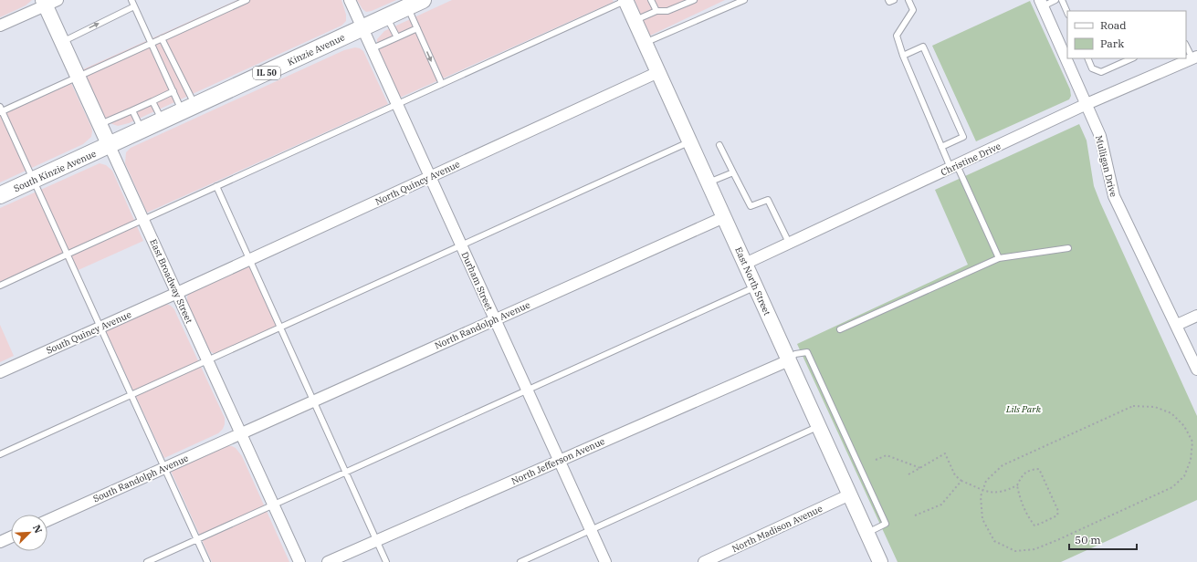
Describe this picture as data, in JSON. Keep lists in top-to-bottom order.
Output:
{
  "streets": {
    "main road": ["Kinzie Avenue", "IL 50", "South Kinzie Avenue"],
    "street": [
      "Christine Drive",
      "Mulligan Drive",
      "North Quincy Avenue",
      "East Broadway Street",
      "Durham Street",
      "East North Street",
      "North Randolph Avenue",
      "South Quincy Avenue",
      "North Jefferson Avenue",
      "South Randolph Avenue",
      "North Madison Avenue"
    ]
  },
  "crossings": [
    ["Kinzie Avenue", "South Kinzie Avenue"],
    ["Kinzie Avenue", "East Broadway Street"],
    ["Kinzie Avenue", "Durham Street"],
    ["Christine Drive", "Mulligan Drive"],
    ["Christine Drive", "East North Street"],
    ["South Kinzie Avenue", "East Broadway Street"],
    ["North Quincy Avenue", "East Broadway Street"],
    ["North Quincy Avenue", "Durham Street"],
    ["North Quincy Avenue", "East North Street"],
    ["North Quincy Avenue", "South Quincy Avenue"],
    ["East Broadway Street", "North Randolph Avenue"],
    ["East Broadway Street", "South Quincy Avenue"],
    ["East Broadway Street", "South Randolph Avenue"],
    ["Durham Street", "North Randolph Avenue"],
    ["Durham Street", "North Jefferson Avenue"],
    ["East North Street", "North Randolph Avenue"],
    ["East North Street", "North Jefferson Avenue"],
    ["East North Street", "North Madison Avenue"],
    ["North Randolph Avenue", "South Randolph Avenue"]
  ],
  "parks": ["Lils Park"],
  "legend": ["Road", "Park"],
  "scale_bar": "50 m",
  "north": "top right"
}
